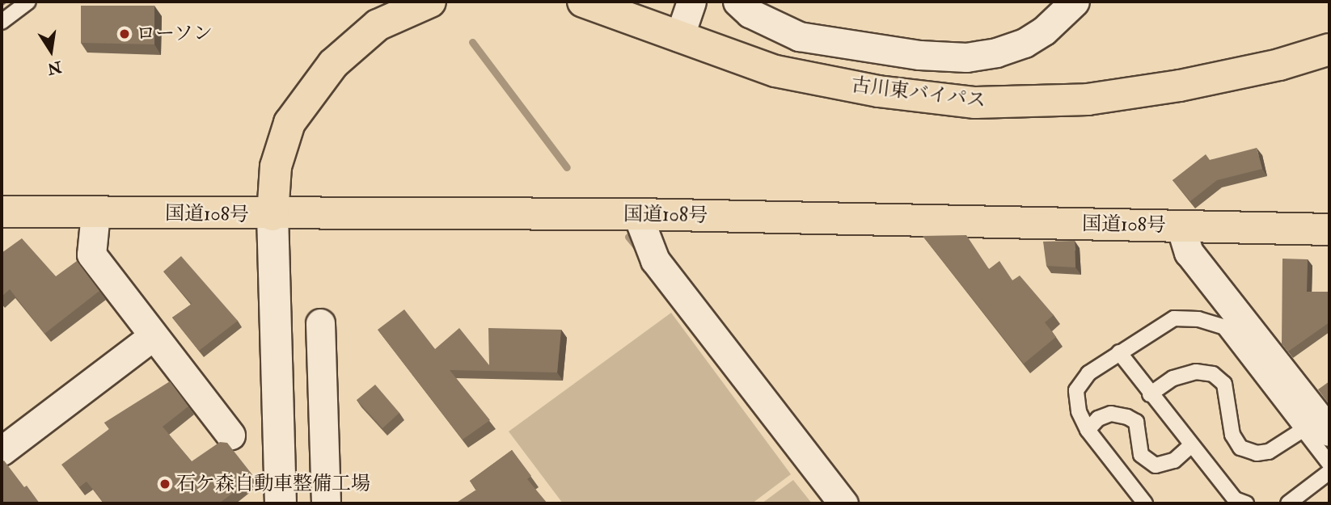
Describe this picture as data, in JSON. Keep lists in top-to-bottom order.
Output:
{
  "streets": {
    "highway": ["古川東バイパス", "国道108号"]
  },
  "places": ["ローソン", "石ケ森自動車整備工場"],
  "north": "bottom"
}
